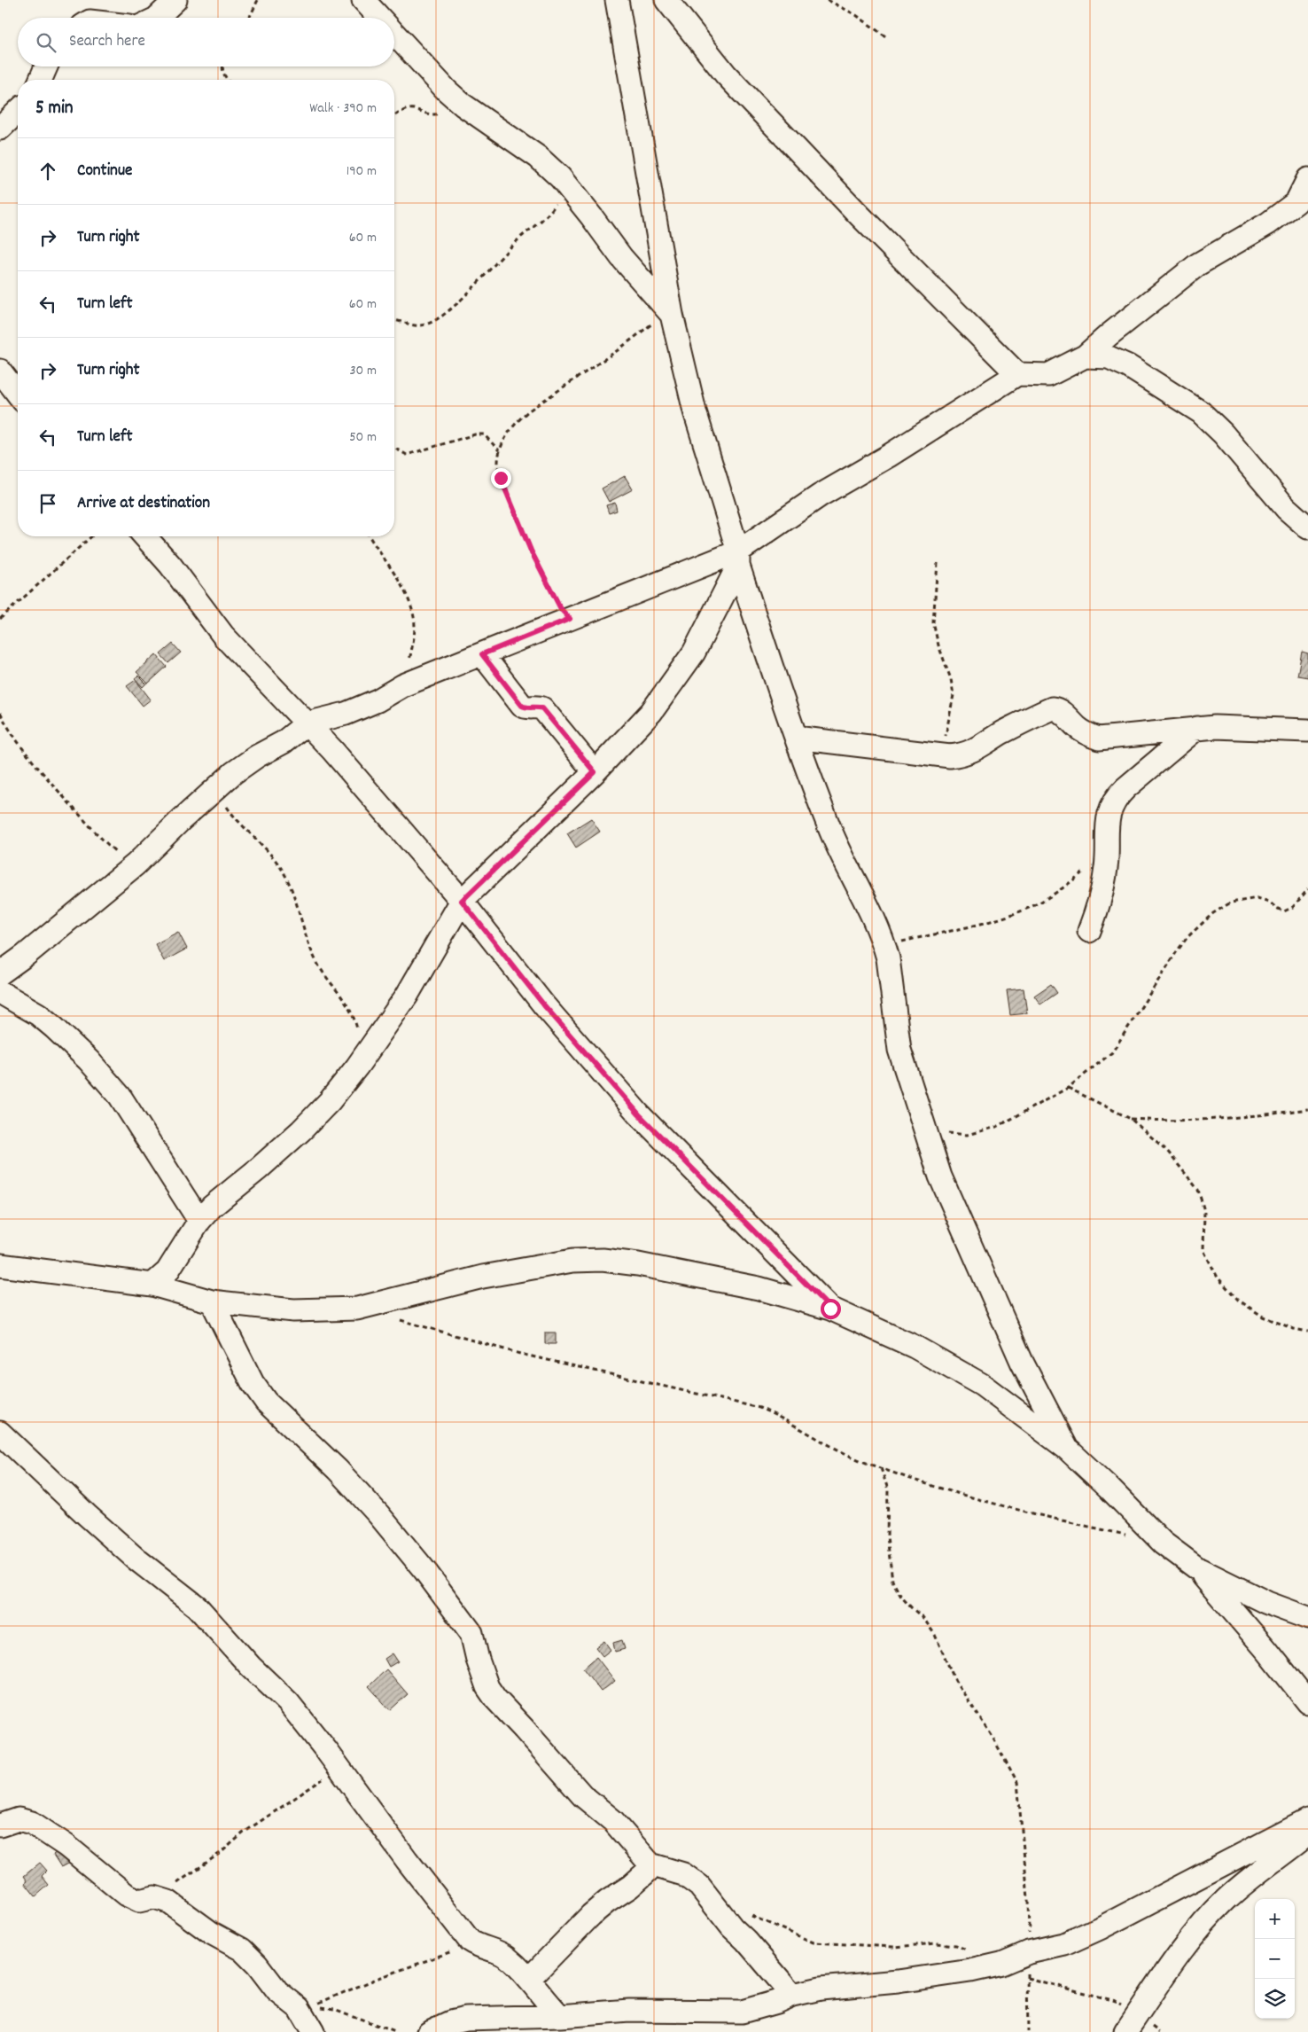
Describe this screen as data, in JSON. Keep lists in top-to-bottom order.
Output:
{
  "page": {
    "search": "Search here",
    "heading": ["5 min", "Walk · 390 m"],
    "list": [
      ["Continue", "190 m"],
      ["Turn right", "60 m"],
      ["Turn left", "60 m"],
      ["Turn right", "30 m"],
      ["Turn left", "50 m"],
      "Arrive at destination"
    ],
    "map_buttons": ["+", "−"]
  }
}
